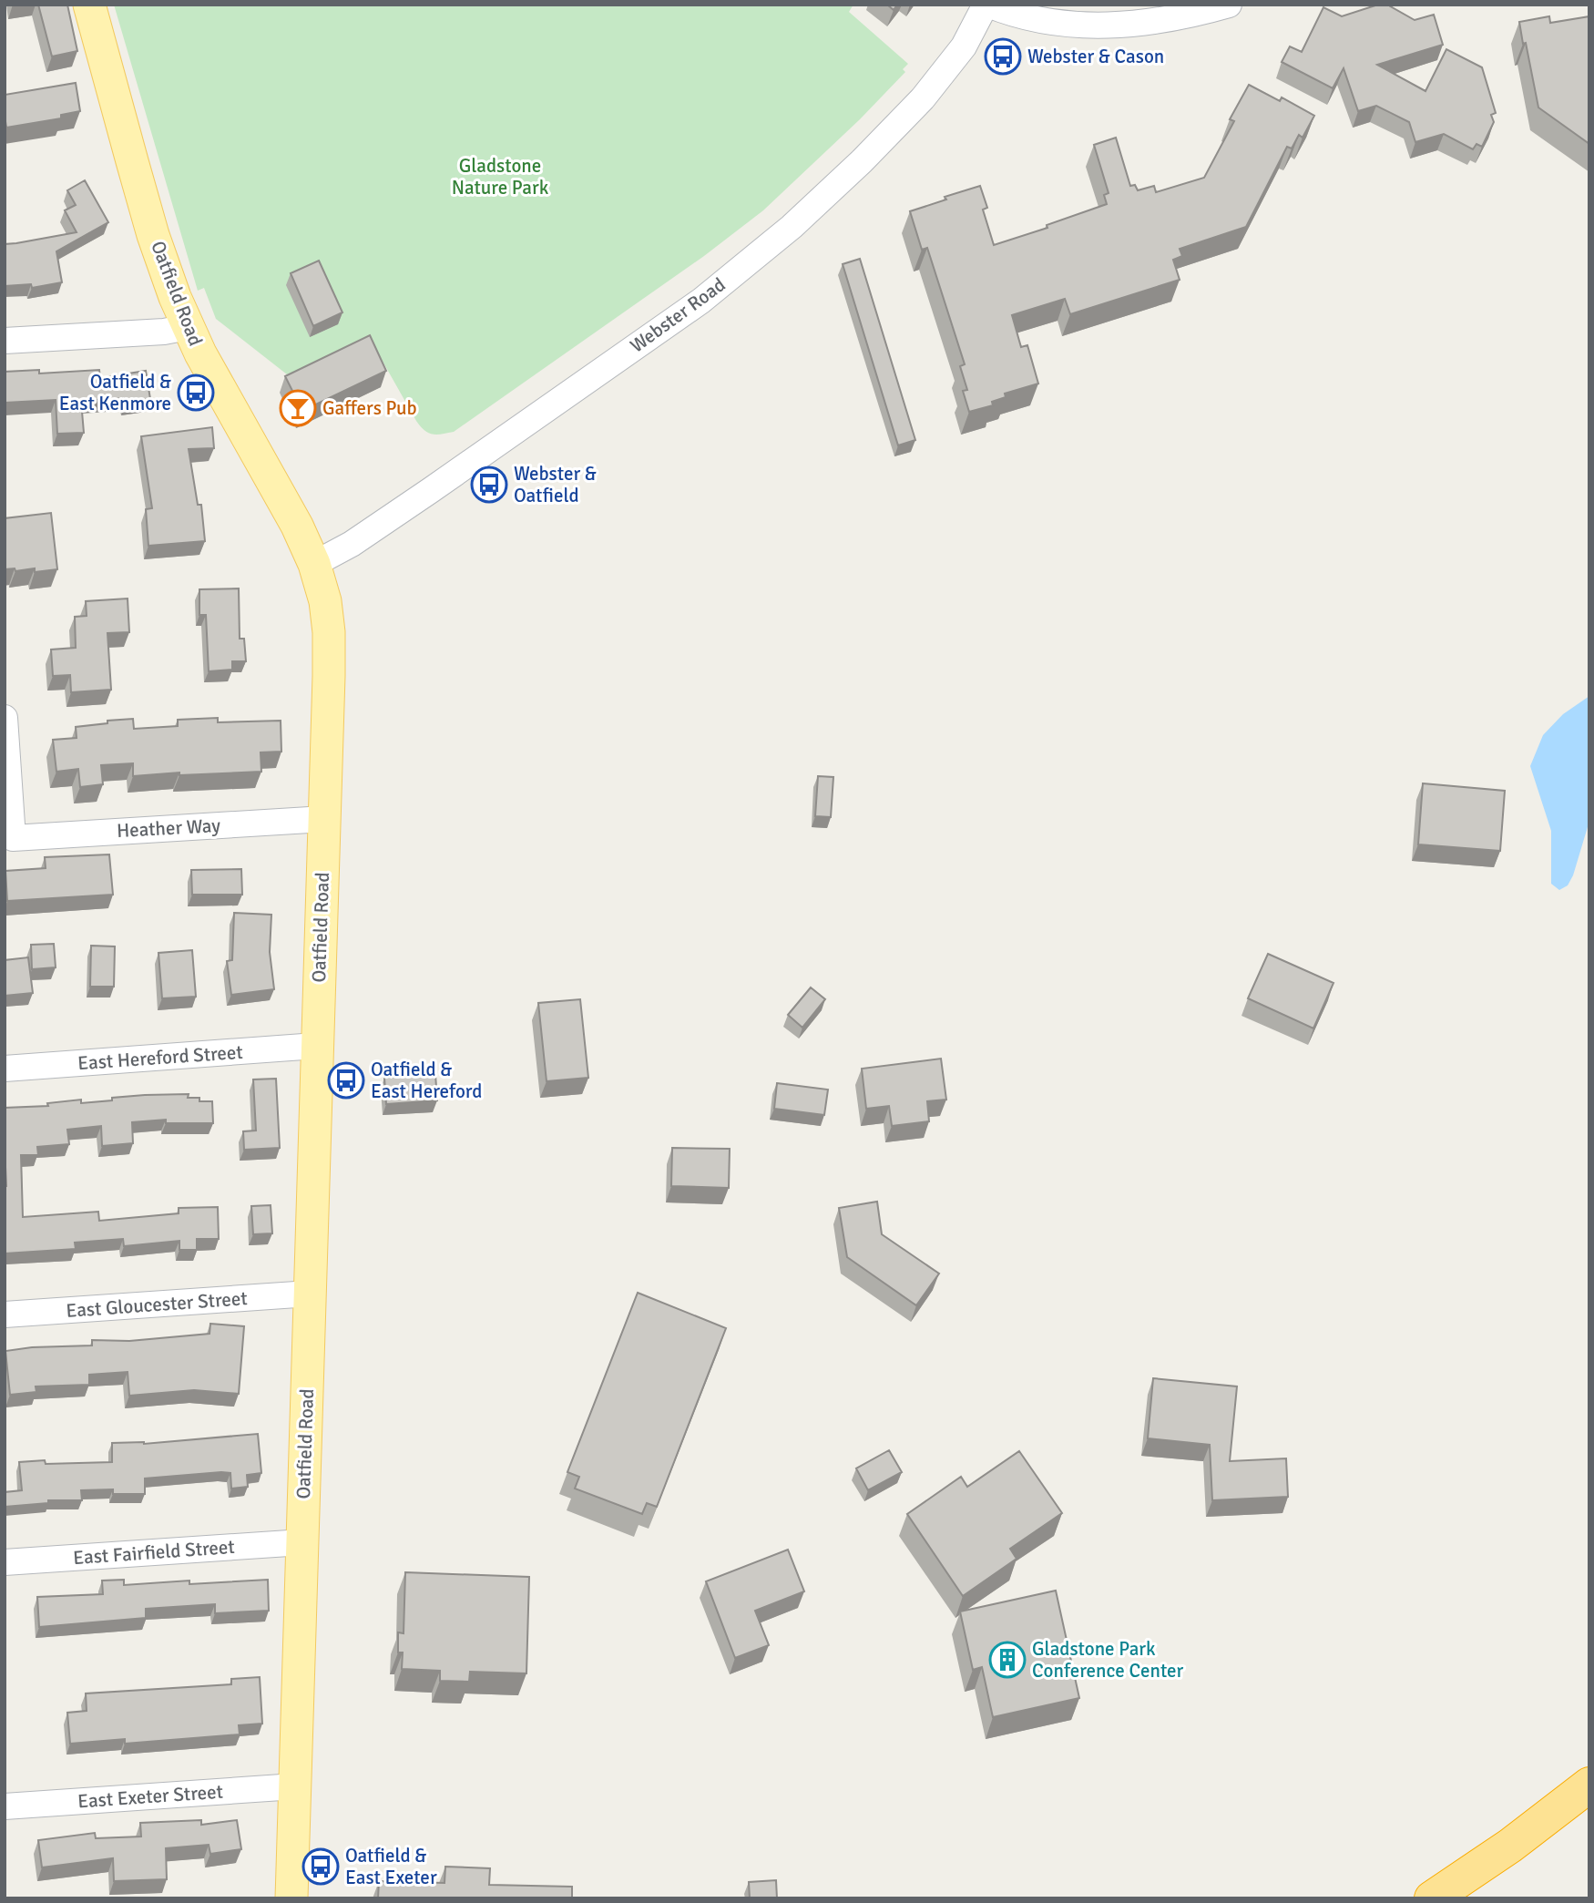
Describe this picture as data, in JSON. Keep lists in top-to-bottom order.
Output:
{
  "streets": {
    "main road": ["Oatfield Road"],
    "street": [
      "Webster Road",
      "Heather Way",
      "East Hereford Street",
      "East Gloucester Street",
      "East Fairfield Street",
      "East Exeter Street"
    ]
  },
  "crossings": [
    ["Oatfield Road", "Webster Road"],
    ["Oatfield Road", "Heather Way"],
    ["Oatfield Road", "East Hereford Street"],
    ["Oatfield Road", "East Gloucester Street"],
    ["Oatfield Road", "East Fairfield Street"],
    ["Oatfield Road", "East Exeter Street"]
  ],
  "parks": ["Gladstone Nature Park"],
  "places": {
    "bus stop": [
      "Webster & Cason",
      "Oatfield & East Kenmore",
      "Webster & Oatfield",
      "Oatfield & East Hereford",
      "Oatfield & East Exeter"
    ],
    "bar": ["Gaffers Pub"],
    "building": ["Gladstone Park Conference Center"]
  }
}
